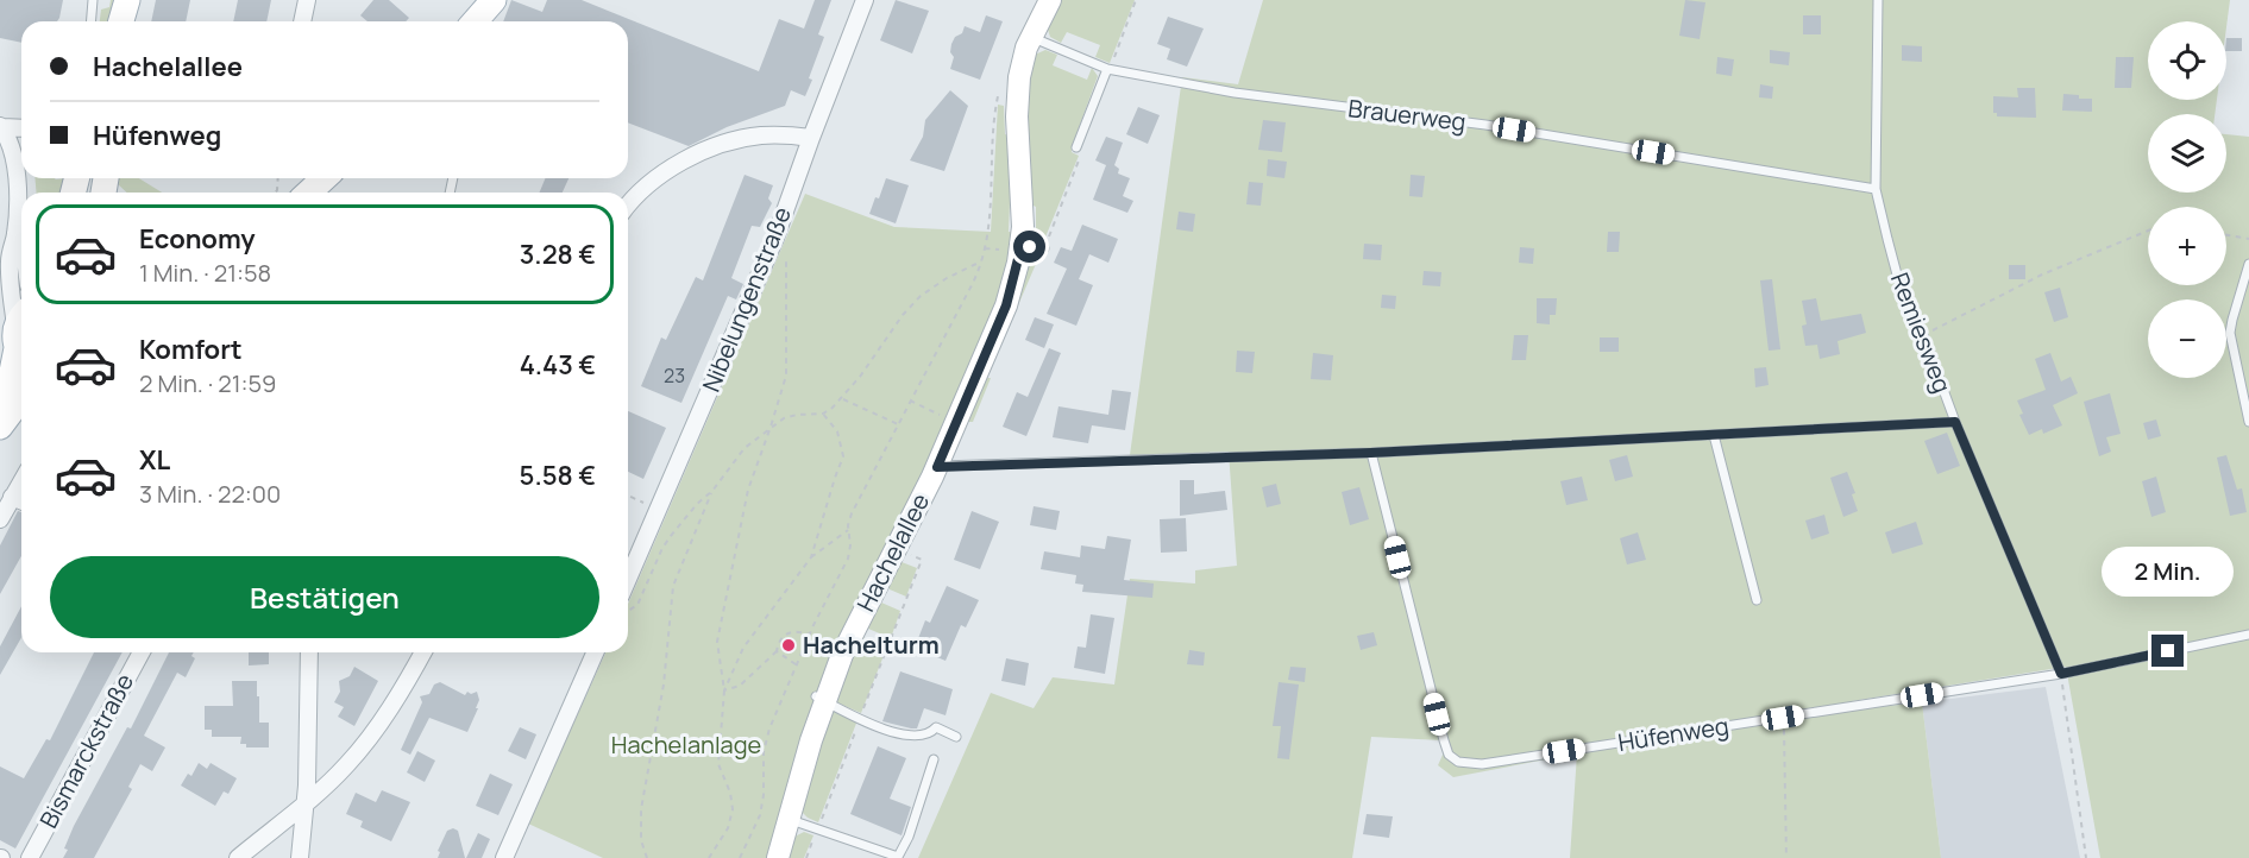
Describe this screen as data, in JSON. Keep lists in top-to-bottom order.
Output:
{
  "streets": {
    "street": ["Nibelungenstraße", "Hachelallee", "Bismarckstraße"],
    "lane": ["Brauerweg", "Remiesweg", "Hüfenweg"]
  },
  "crossings": [
    ["Brauerweg", "Remiesweg"],
    ["Remiesweg", "Hüfenweg"]
  ],
  "parks": ["Hachelanlage"],
  "places": ["Hachelturm"],
  "house_numbers": ["23"],
  "page": {
    "map_buttons": ["+", "−"],
    "banner": ["Hachelallee", "Hüfenweg"],
    "list": [
      {
        "name": "Economy",
        "note": "1 Min. · 21:58",
        "value": "3.28 €"
      },
      {
        "name": "Komfort",
        "note": "2 Min. · 21:59",
        "value": "4.43 €"
      },
      {
        "name": "XL",
        "note": "3 Min. · 22:00",
        "value": "5.58 €"
      }
    ],
    "buttons": "Bestätigen",
    "bubble": "2 Min."
  }
}
